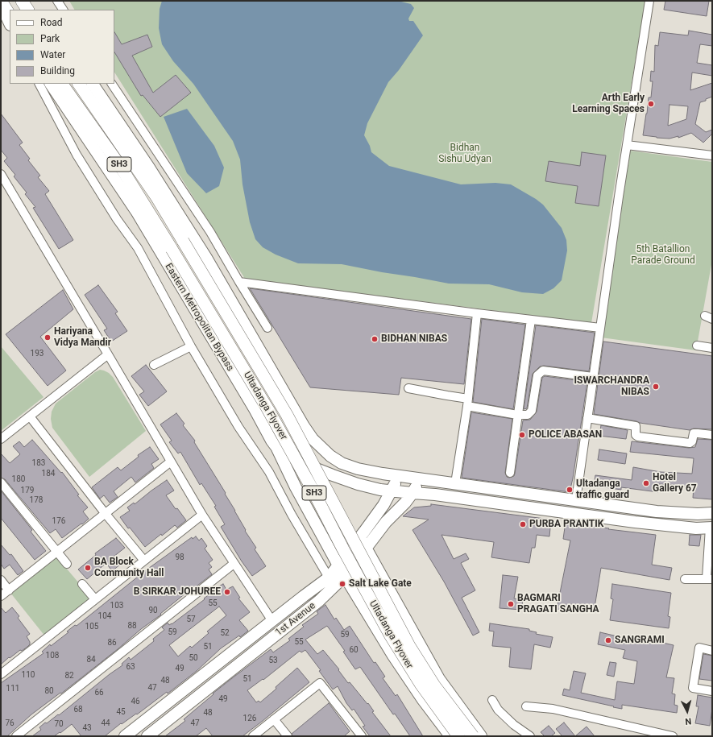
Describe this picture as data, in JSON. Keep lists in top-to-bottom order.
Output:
{
  "streets": {
    "main road": [
      "SH3",
      "Eastern Metropolitan Bypass",
      "Ultadanga Flyover",
      "1st Avenue"
    ]
  },
  "crossings": [
    ["Eastern Metropolitan Bypass", "1st Avenue"]
  ],
  "parks": ["Bidhan Sishu Udyan", "5th Batallion Parade Ground"],
  "places": [
    "Arth Early Learning Spaces",
    "Hariyana Vidya Mandir",
    "BIDHAN NIBAS",
    "ISWARCHANDRA NIBAS",
    "POLICE ABASAN",
    "Hotel Gallery 67",
    "Ultadanga traffic guard",
    "PURBA PRANTIK",
    "BA Block Community Hall",
    "Salt Lake Gate",
    "B SIRKAR JOHUREE",
    "BAGMARI PRAGATI SANGHA",
    "SANGRAMI"
  ],
  "house_numbers": [
    "193",
    "183",
    "184",
    "180",
    "179",
    "178",
    "176",
    "98",
    "55",
    "103",
    "90",
    "104",
    "57",
    "88",
    "105",
    "59",
    "52",
    "59",
    "55",
    "86",
    "51",
    "60",
    "108",
    "50",
    "84",
    "53",
    "63",
    "49",
    "110",
    "82",
    "51",
    "48",
    "47",
    "111",
    "80",
    "66",
    "49",
    "46",
    "68",
    "45",
    "48",
    "126",
    "76",
    "44",
    "47",
    "70",
    "43"
  ],
  "legend": [
    "Road",
    "Park",
    "Water",
    "Building"
  ],
  "north": "bottom"
}
